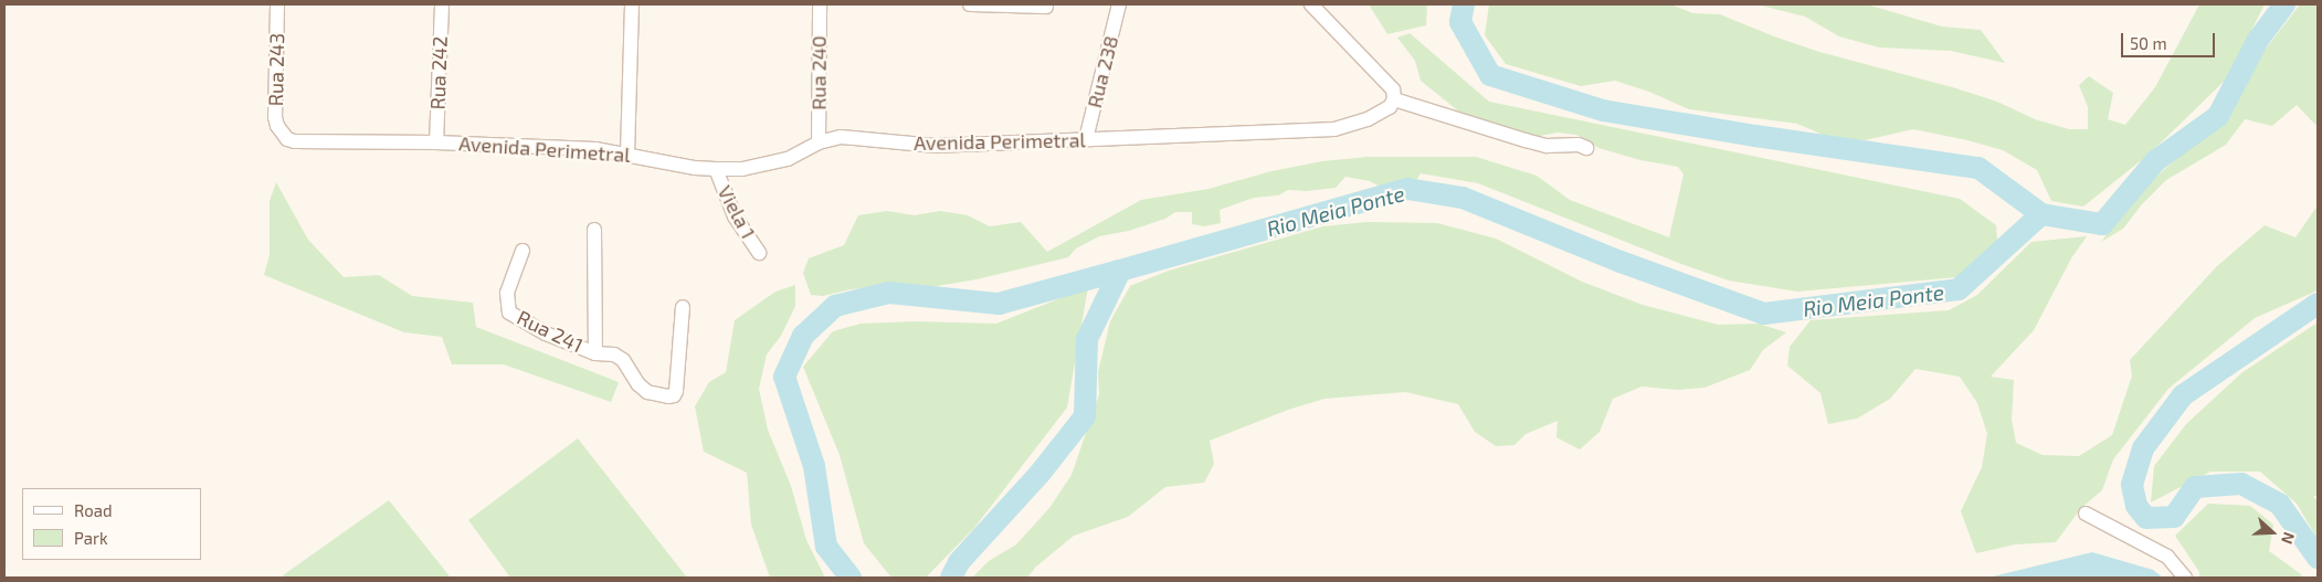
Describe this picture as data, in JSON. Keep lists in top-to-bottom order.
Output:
{
  "streets": {
    "street": [
      "Rua 243",
      "Rua 238",
      "Rua 242",
      "Rua 240",
      "Avenida Perimetral",
      "Viela 1",
      "Rua 241"
    ]
  },
  "crossings": [
    ["Rua 243", "Avenida Perimetral"],
    ["Rua 238", "Avenida Perimetral"],
    ["Rua 242", "Avenida Perimetral"],
    ["Rua 240", "Avenida Perimetral"],
    ["Avenida Perimetral", "Viela 1"]
  ],
  "water": ["Rio Meia Ponte"],
  "legend": ["Road", "Park"],
  "scale_bar": "50 m",
  "north": "right"
}
